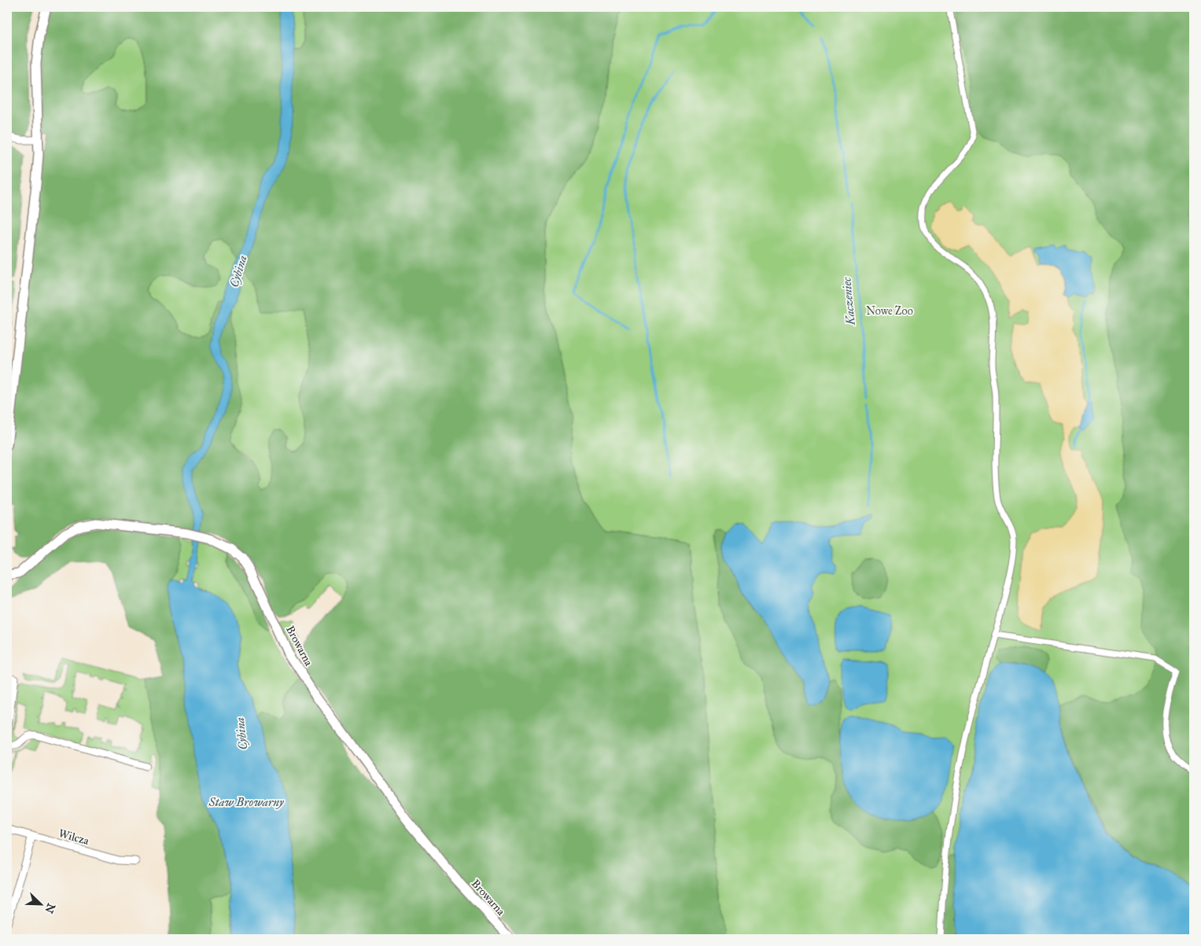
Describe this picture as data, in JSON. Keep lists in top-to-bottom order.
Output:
{
  "streets": {
    "street": ["Browarna", "Wilcza"]
  },
  "water": ["Cybina", "Kaczeniec", "Staw Browarny"],
  "parks": ["Nowe Zoo"],
  "north": "bottom right"
}
